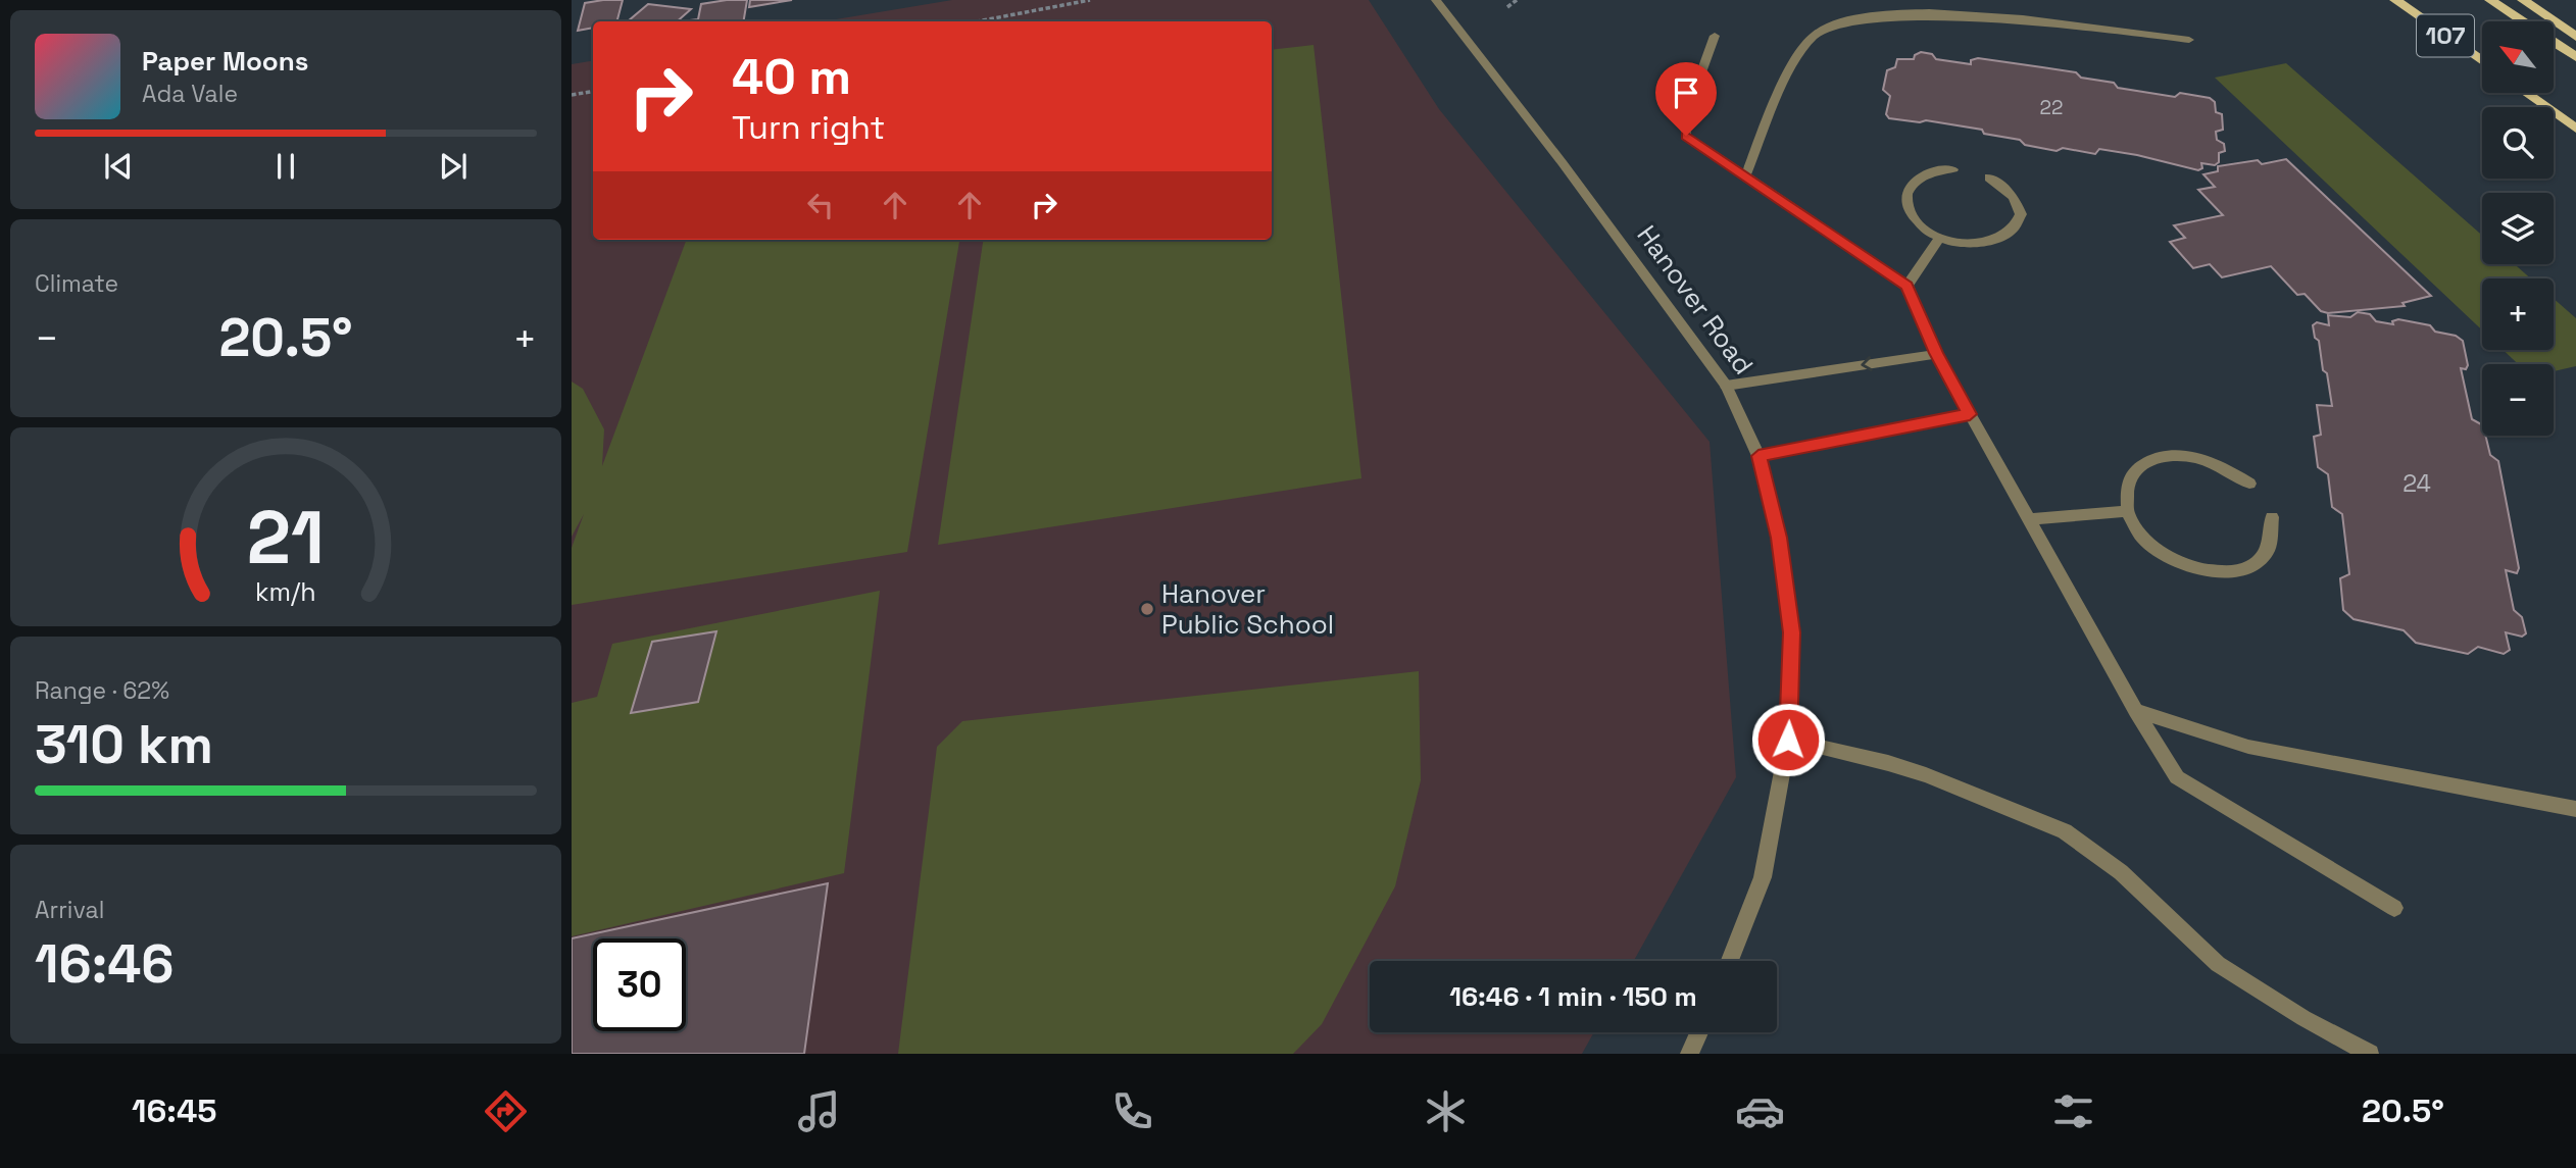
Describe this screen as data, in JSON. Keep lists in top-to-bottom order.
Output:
{
  "streets": {
    "main road": ["107"],
    "street": ["Hanover Road"]
  },
  "places": ["Hanover Public School"],
  "house_numbers": ["22", "24"],
  "north": "top left",
  "page": {
    "map_buttons": ["+", "−"],
    "turn": ["40 m", "Turn right"],
    "song": ["Paper Moons", "Ada Vale"],
    "tile": [
      "Climate",
      ["Range · 62%", "310 km"],
      ["Arrival", "16:46"]
    ],
    "heat": ["−", "20.5°", "+"],
    "limit": "30",
    "trip": "16:46 · 1 min · 150 m",
    "tabs": ["16:45", "20.5°"],
    "gauge": ["21", "km/h"]
  }
}
